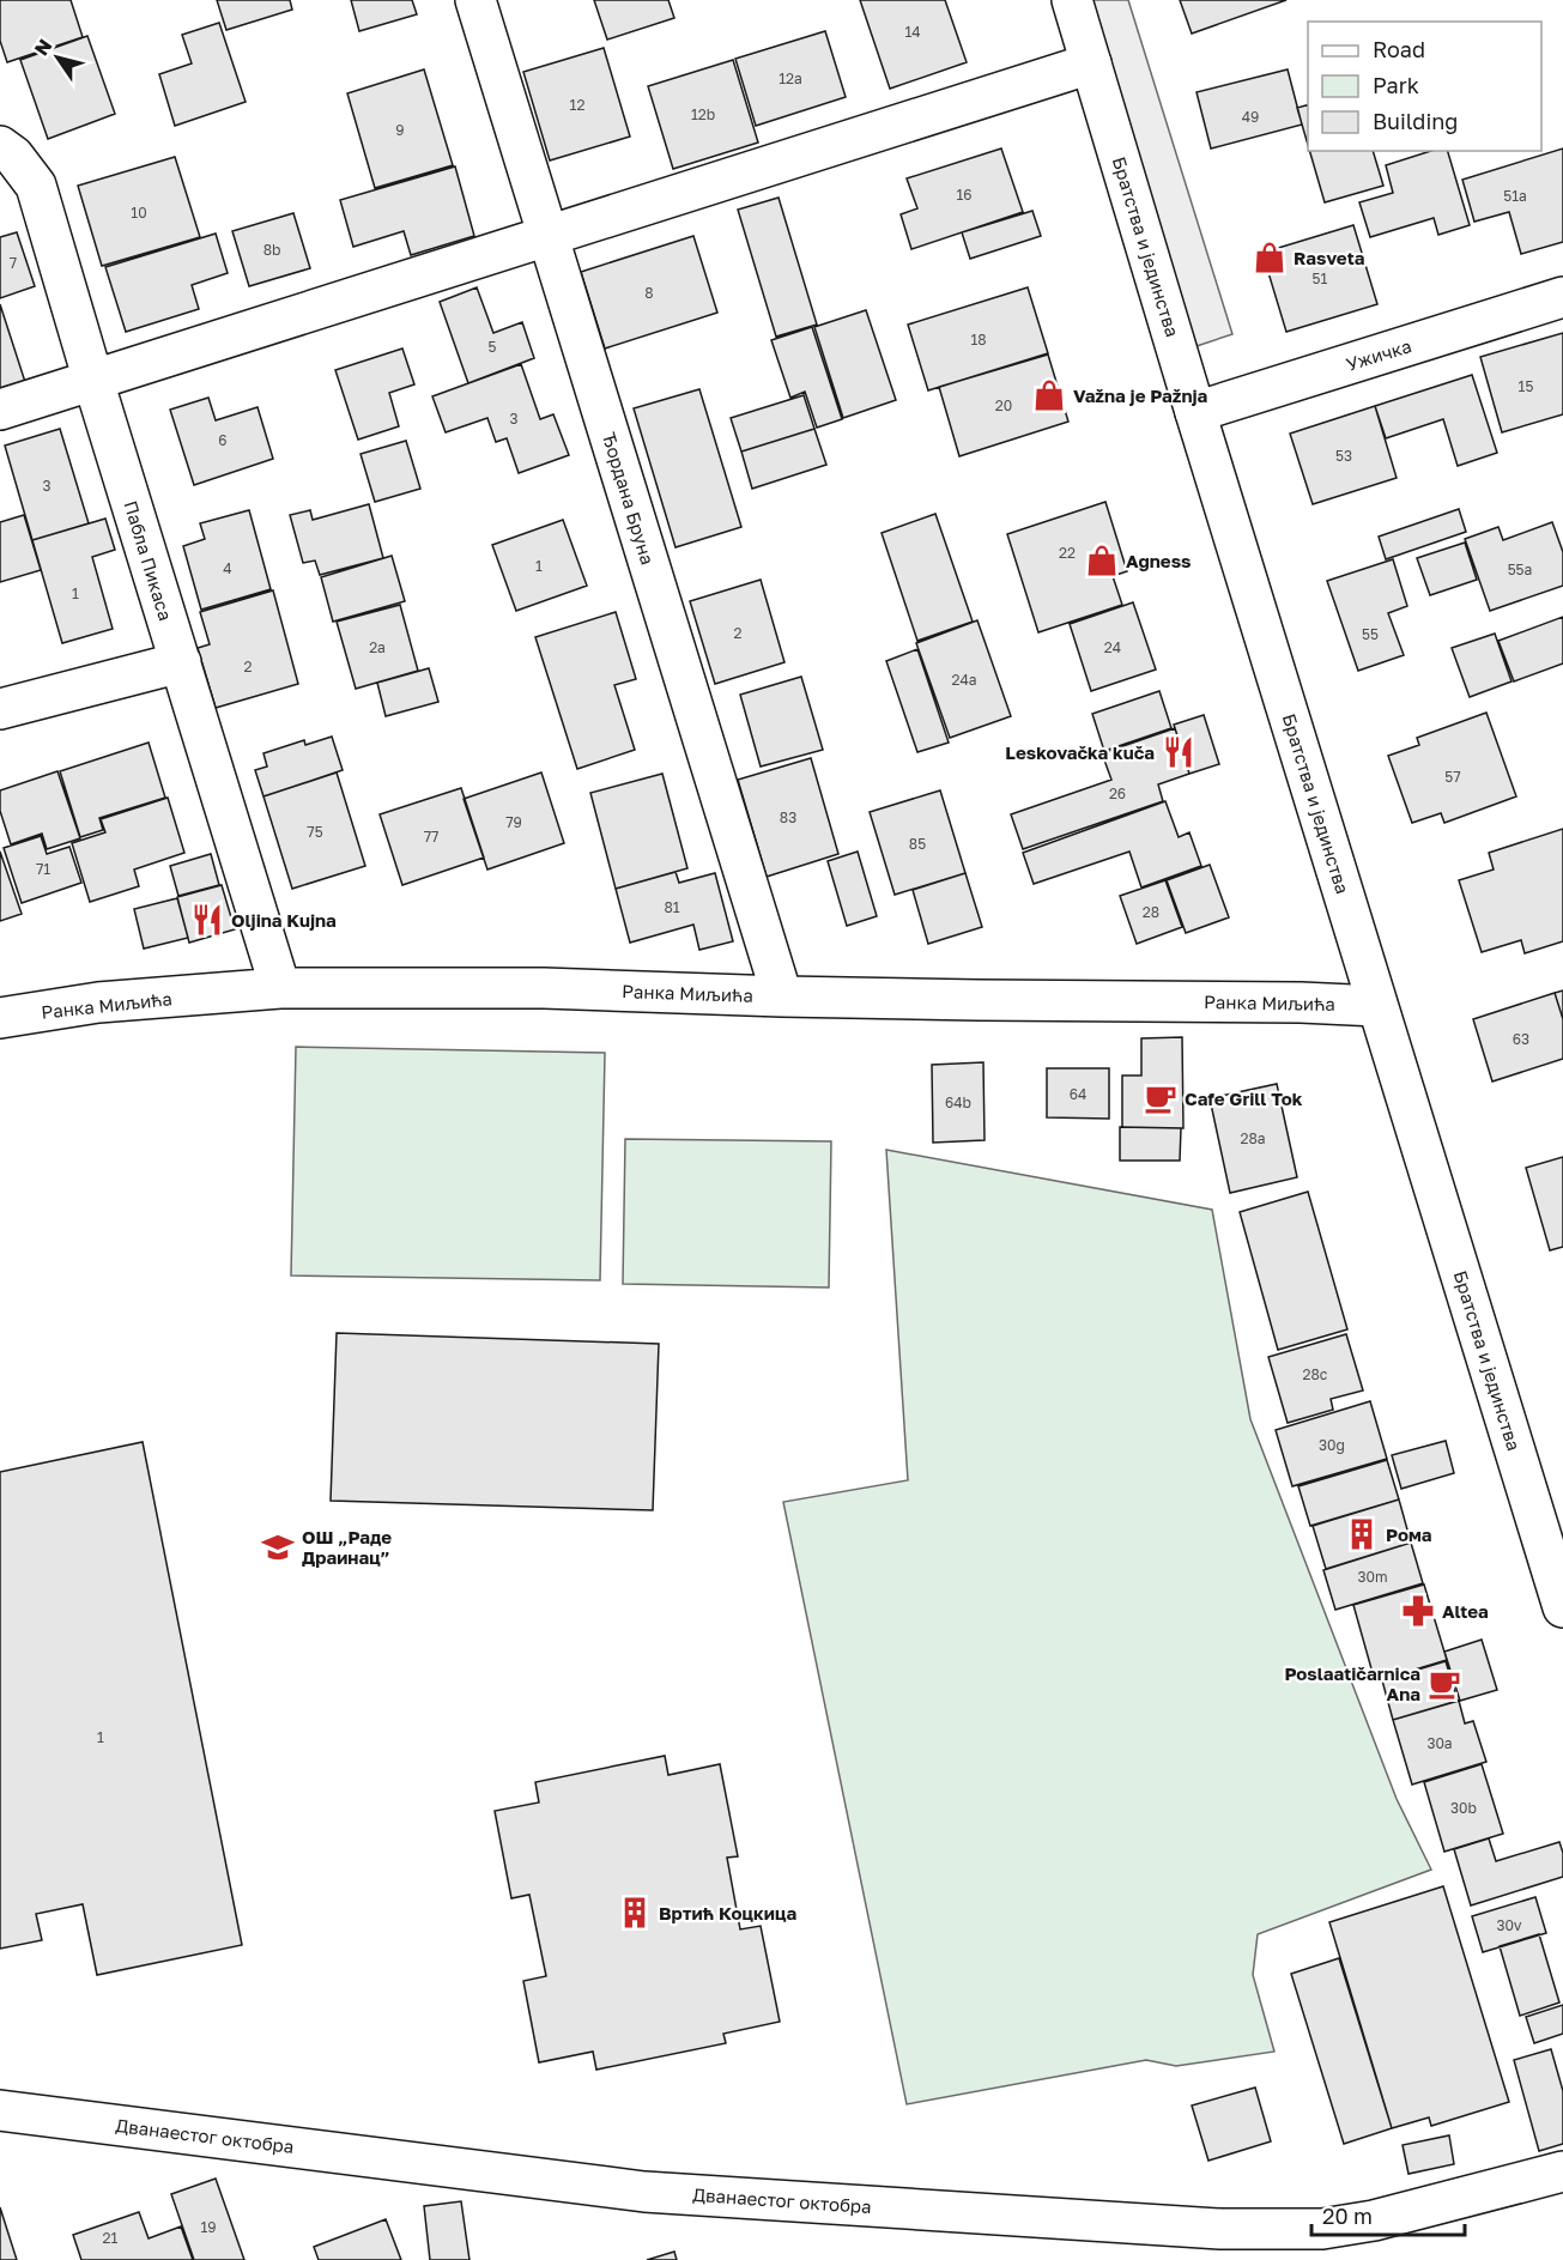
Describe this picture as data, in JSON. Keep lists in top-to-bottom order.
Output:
{
  "streets": {
    "street": [
      "Братства и јединства",
      "Ужичка",
      "Ђордана Бруна",
      "Пабла Пикаса",
      "Ранка Миљића",
      "Дванаестог октобра"
    ]
  },
  "crossings": [
    ["Братства и јединства", "Ужичка"],
    ["Братства и јединства", "Ранка Миљића"],
    ["Ђордана Бруна", "Ранка Миљића"],
    ["Пабла Пикаса", "Ранка Миљића"]
  ],
  "places": {
    "shop": ["Rasveta", "Važna je Pažnja", "Agness"],
    "restaurant": ["Leskovačka kuča", "Oljina Kujna"],
    "cafe": ["Cafe Grill Tok", "Poslaatičarnica Ana"],
    "building": ["Рома", "Вртић Коцкица"],
    "school or university": ["ОШ „Раде Драинац”"],
    "pharmacy": ["Altea"]
  },
  "house_numbers": [
    "14",
    "12a",
    "12",
    "12b",
    "49",
    "9",
    "16",
    "51a",
    "10",
    "8b",
    "7",
    "51",
    "8",
    "18",
    "5",
    "15",
    "20",
    "3",
    "6",
    "53",
    "3",
    "22",
    "1",
    "4",
    "55a",
    "1",
    "2",
    "55",
    "2a",
    "24",
    "2",
    "24a",
    "57",
    "26",
    "83",
    "79",
    "75",
    "77",
    "85",
    "71",
    "81",
    "28",
    "63",
    "64",
    "64b",
    "28a",
    "28c",
    "30g",
    "30m",
    "1",
    "30a",
    "30b",
    "30v",
    "19",
    "21"
  ],
  "legend": ["Road", "Park", "Building"],
  "scale_bar": "20 m",
  "north": "top left"
}
